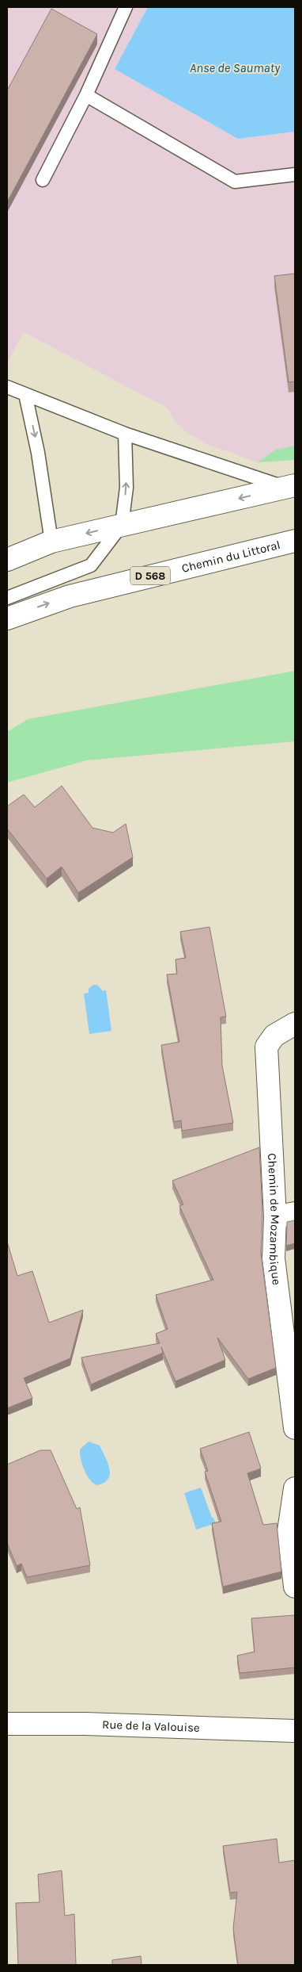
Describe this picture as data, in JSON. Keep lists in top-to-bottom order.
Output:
{
  "streets": {
    "street": [
      "Chemin du Littoral",
      "D 568",
      "Chemin de Mozambique",
      "Rue de la Valouise"
    ]
  },
  "water": ["Anse de Saumaty"]
}
